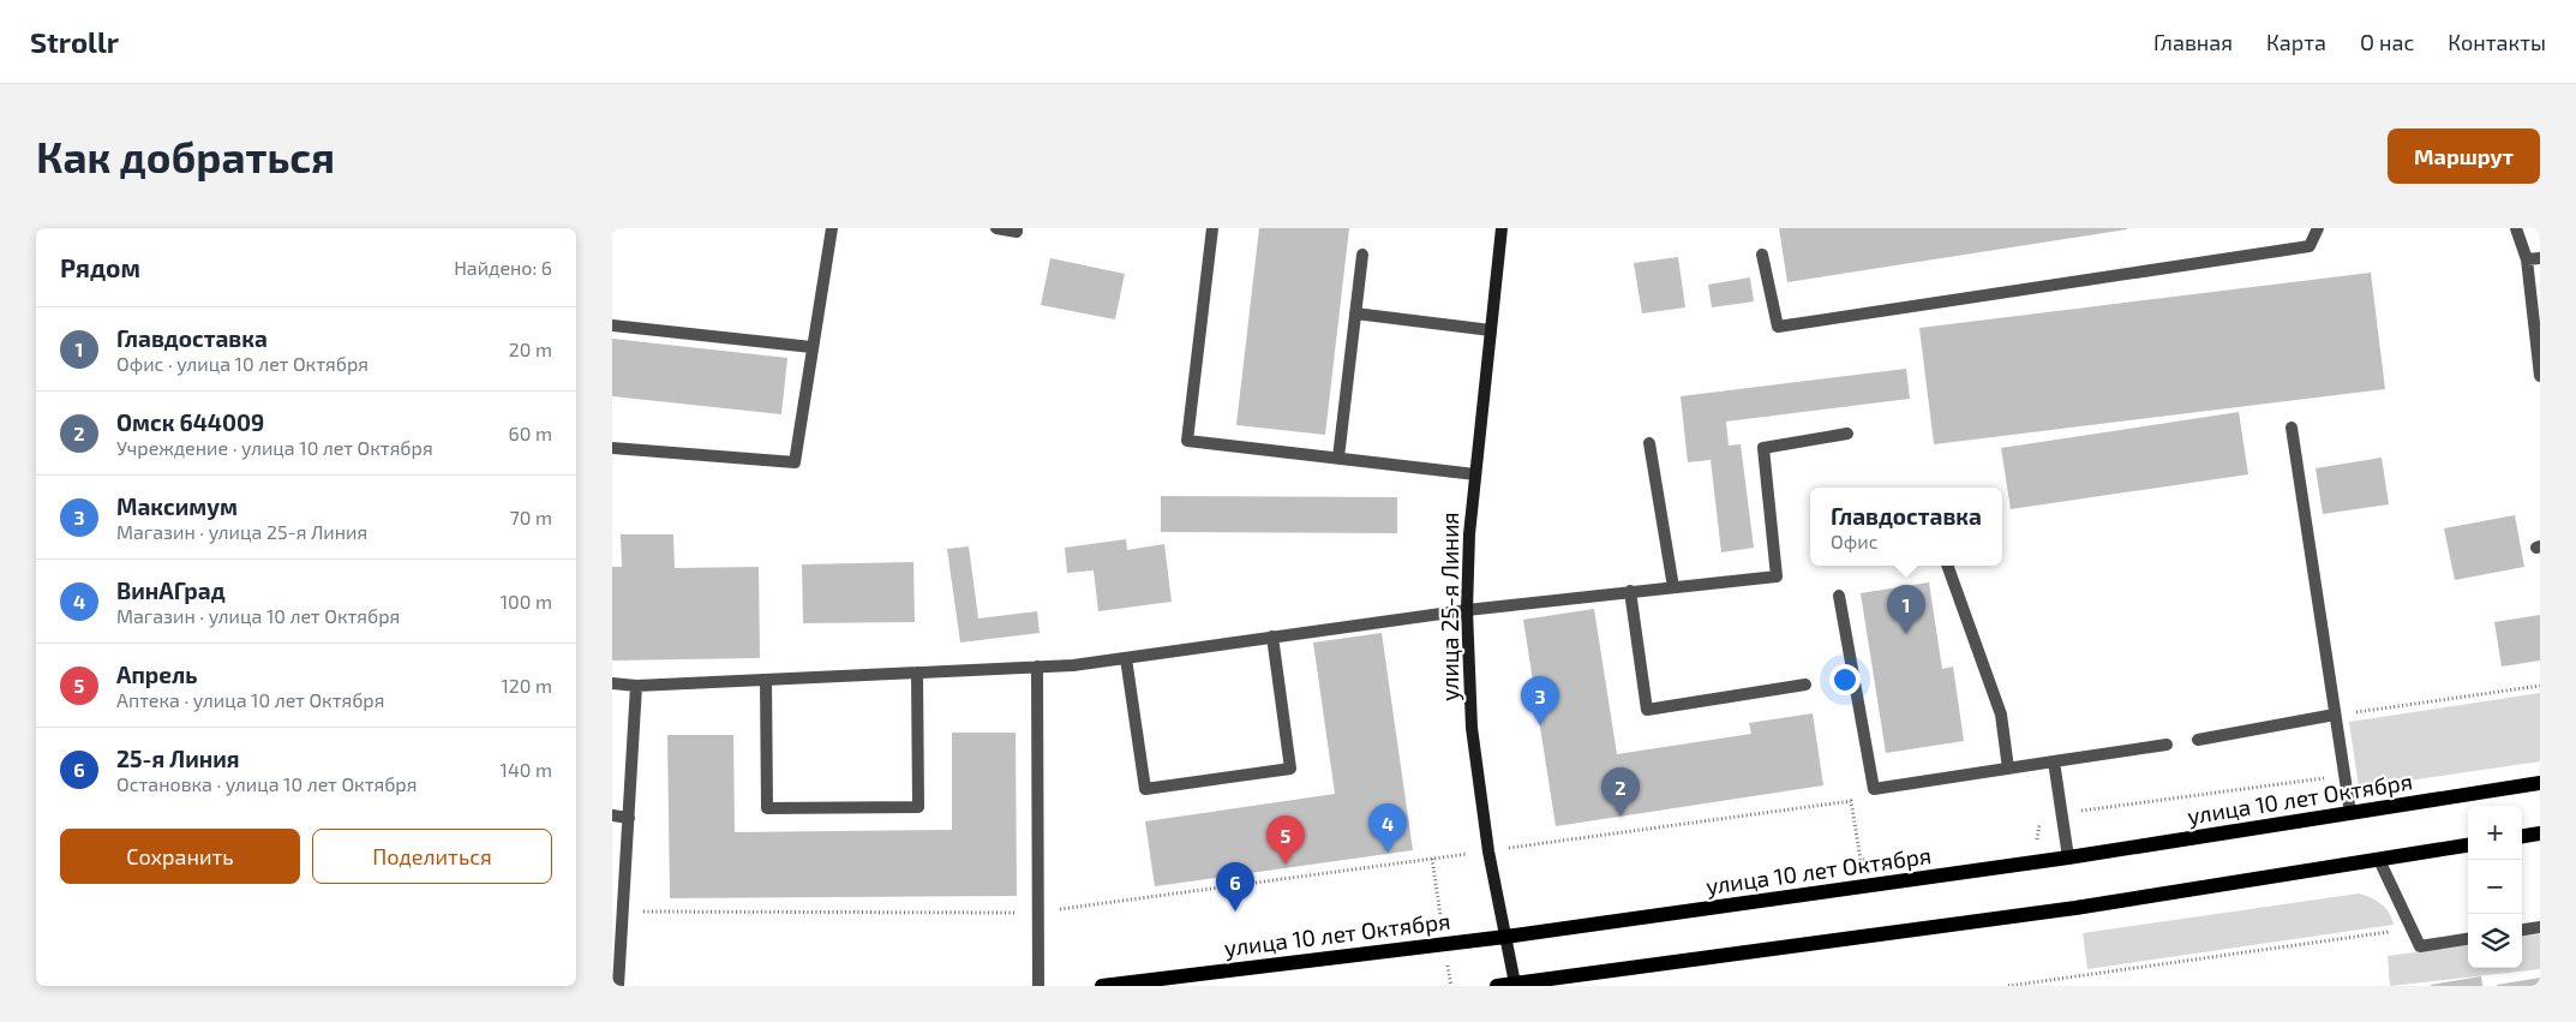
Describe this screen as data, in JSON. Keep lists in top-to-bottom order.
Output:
{
  "streets": {
    "main road": ["улица 25-я Линия", "улица 10 лет Октября"]
  },
  "crossings": [
    ["улица 25-я Линия", "улица 10 лет Октября"]
  ],
  "page": {
    "header": "Strollr",
    "nav": [
      "Главная",
      "Карта",
      "О нас",
      "Контакты"
    ],
    "buttons": [
      "Маршрут",
      ["Сохранить", "Поделиться"]
    ],
    "title": "Как добраться",
    "heading": ["Рядом", "Найдено: 6"],
    "list": [
      {
        "mark": "1",
        "name": "Главдоставка",
        "note": "Офис · улица 10 лет Октября",
        "value": "20 m"
      },
      {
        "mark": "2",
        "name": "Омск 644009",
        "note": "Учреждение · улица 10 лет Октября",
        "value": "60 m"
      },
      {
        "mark": "3",
        "name": "Максимум",
        "note": "Магазин · улица 25-я Линия",
        "value": "70 m"
      },
      {
        "mark": "4",
        "name": "ВинАГрад",
        "note": "Магазин · улица 10 лет Октября",
        "value": "100 m"
      },
      {
        "mark": "5",
        "name": "Апрель",
        "note": "Аптека · улица 10 лет Октября",
        "value": "120 m"
      },
      {
        "mark": "6",
        "name": "25-я Линия",
        "note": "Остановка · улица 10 лет Октября",
        "value": "140 m"
      }
    ],
    "popup": ["Главдоставка", "Офис"],
    "pins": [
      "1",
      "3",
      "2",
      "4",
      "5",
      "6"
    ],
    "map_buttons": ["+", "−"]
  }
}
